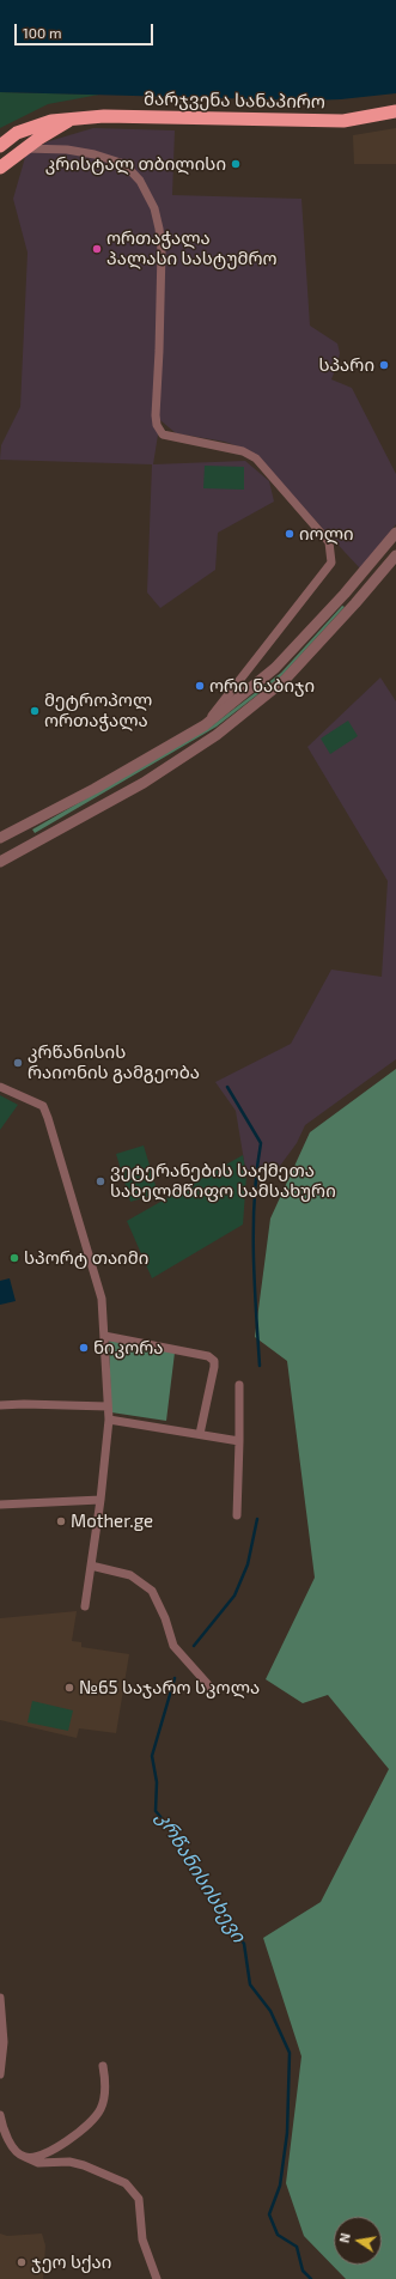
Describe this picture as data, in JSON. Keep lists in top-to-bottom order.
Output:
{
  "streets": {
    "highway": ["მარჯვენა სანაპირო"]
  },
  "water": ["კრწანისისხევი"],
  "places": [
    "კრისტალ თბილისი",
    "ორთაჭალა პალასი სასტუმრო",
    "სპარი",
    "იოლი",
    "ორი ნაბიჯი",
    "მეტროპოლ ორთაჭალა",
    "კრწანისის რაიონის გამგეობა",
    "ვეტერანების საქმეთა სახელმწიფო სამსახური",
    "სპორტ თაიმი",
    "ნიკორა",
    "Mother.ge",
    "№65 საჯარო სკოლა",
    "ჯეო სქაი"
  ],
  "scale_bar": "100 m",
  "north": "left"
}
